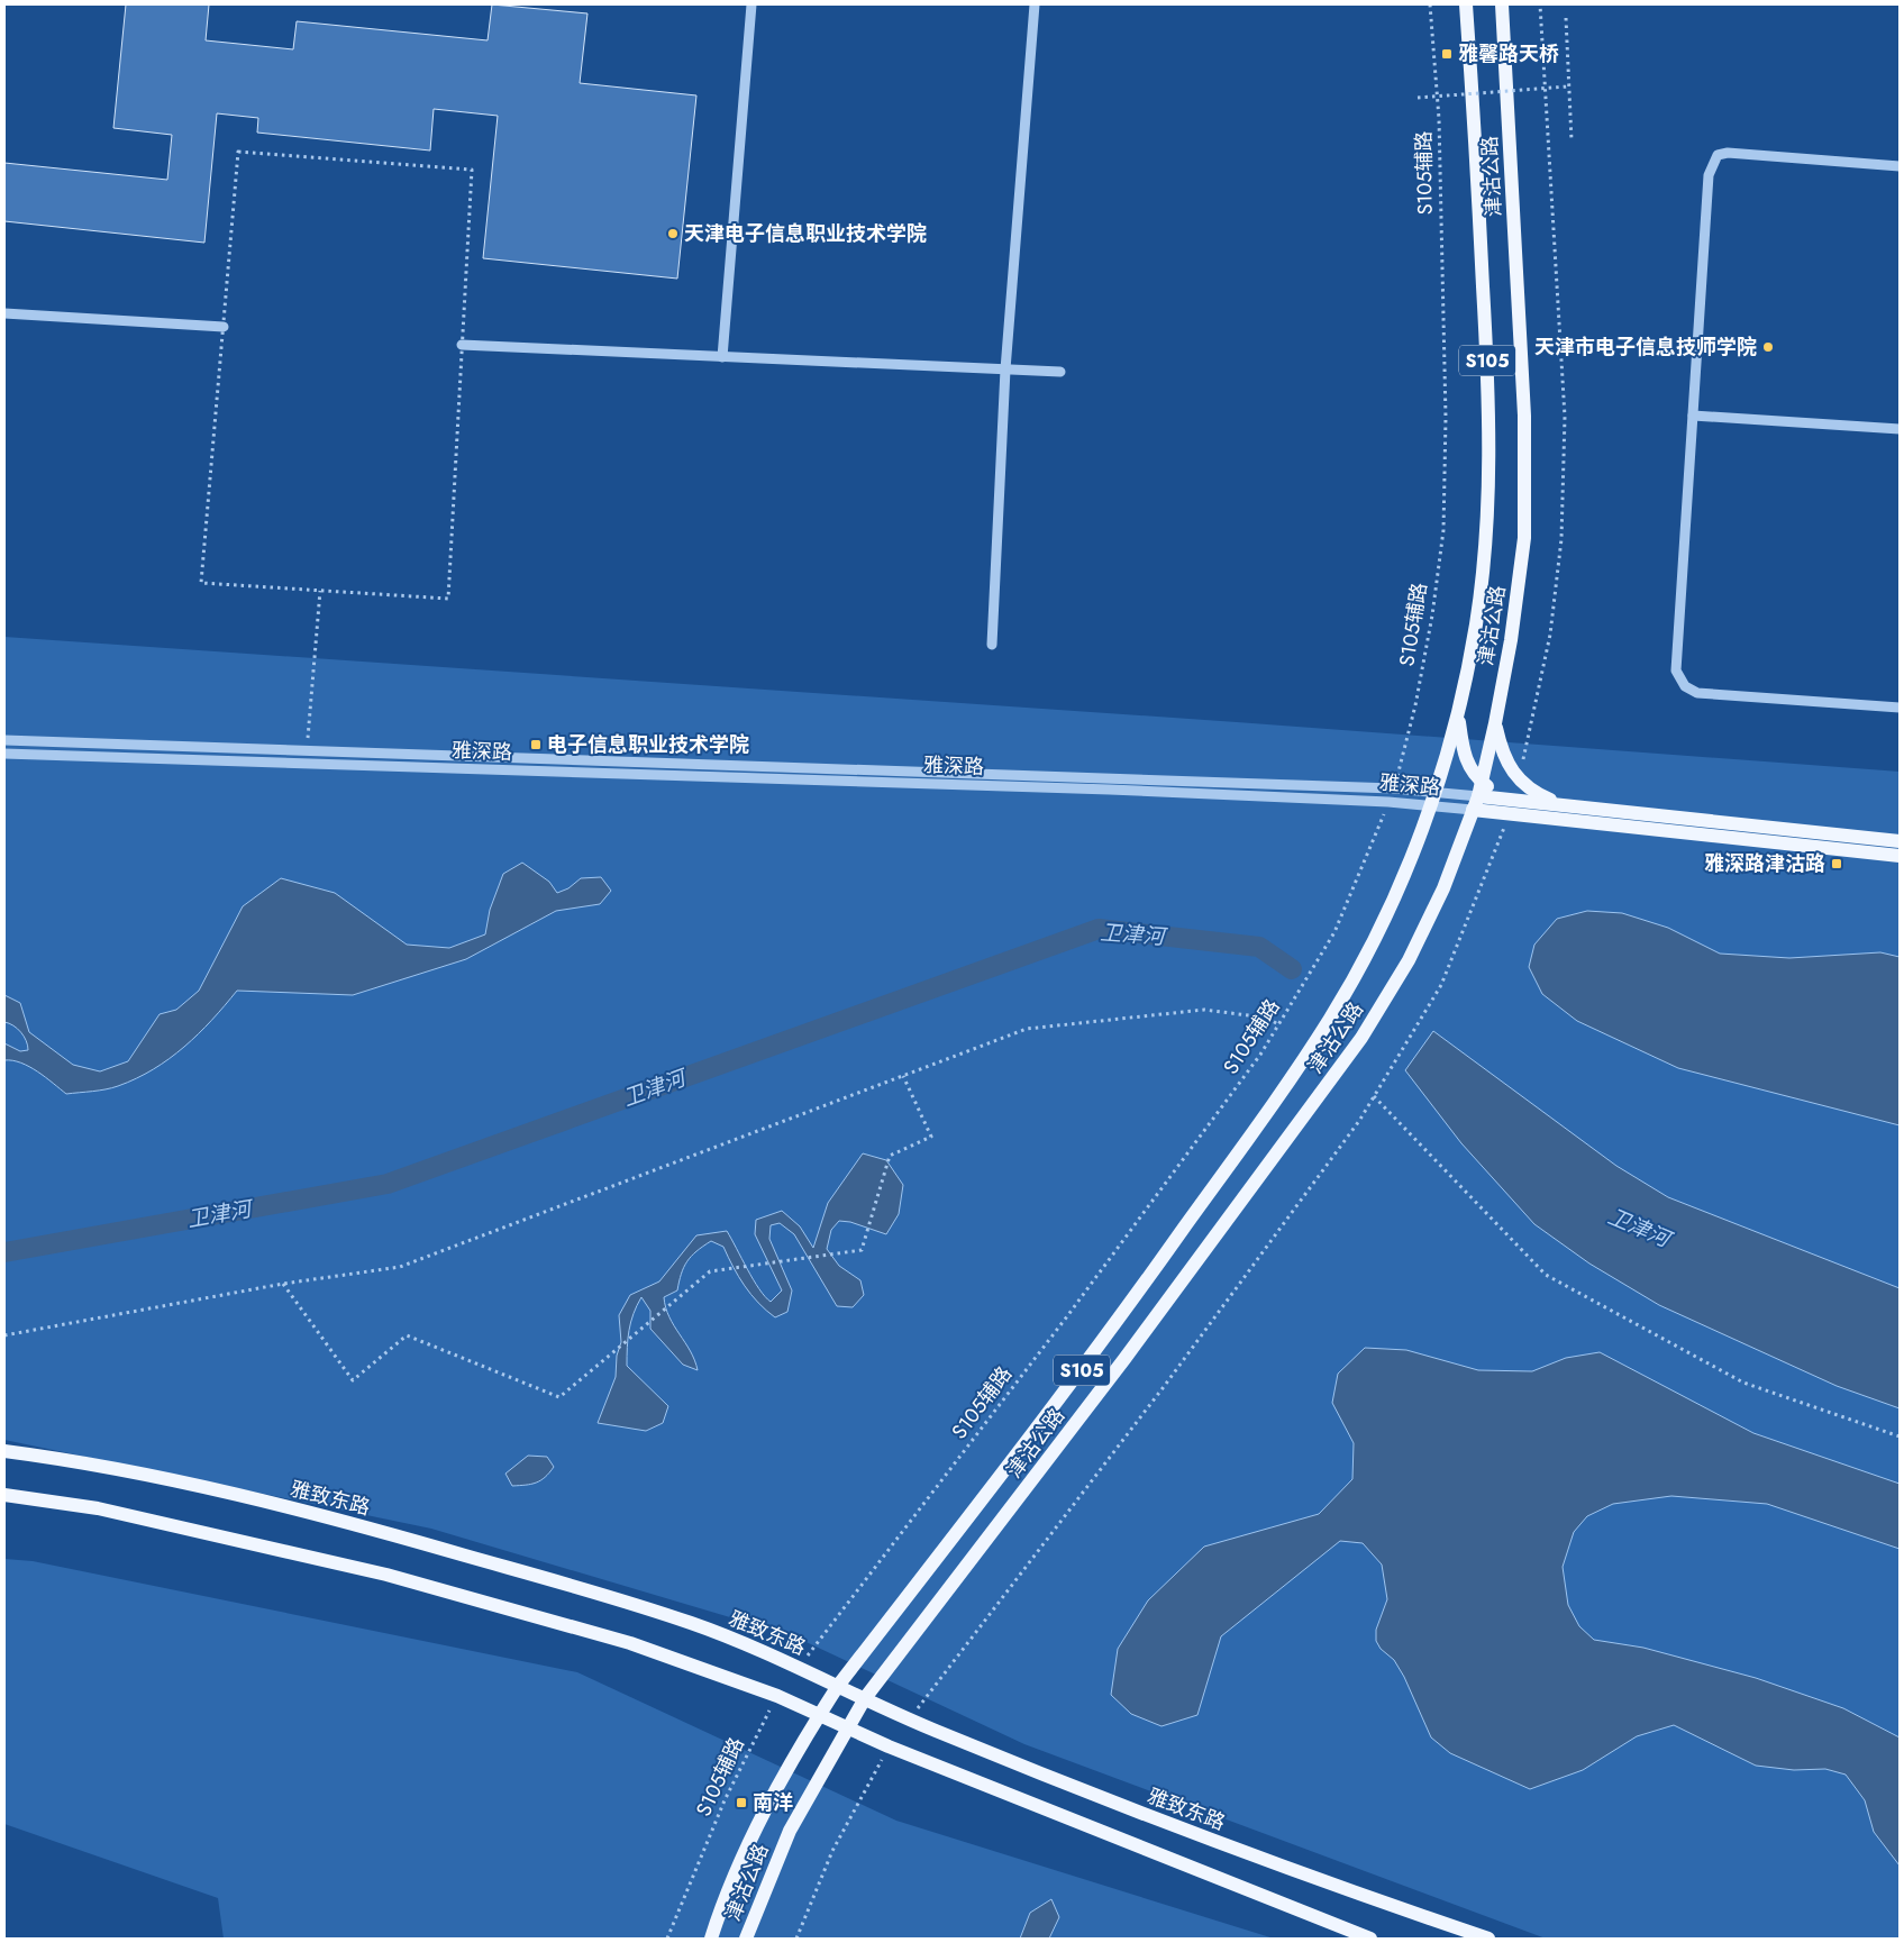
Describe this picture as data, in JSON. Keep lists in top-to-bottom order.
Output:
{
  "streets": {
    "main road": [
      "津沽公路",
      "S105",
      "雅深路",
      "雅致东路"
    ],
    "path": ["S105辅路"]
  },
  "crossings": [
    ["S105辅路", "雅深路"],
    ["S105辅路", "雅致东路"],
    ["津沽公路", "雅深路"],
    ["津沽公路", "雅致东路"]
  ],
  "water": ["卫津河"],
  "places": {
    "transit": [
      "雅馨路天桥",
      "电子信息职业技术学院",
      "雅深路津沽路",
      "南洋"
    ],
    "other": ["天津电子信息职业技术学院", "天津市电子信息技师学院"]
  }
}
